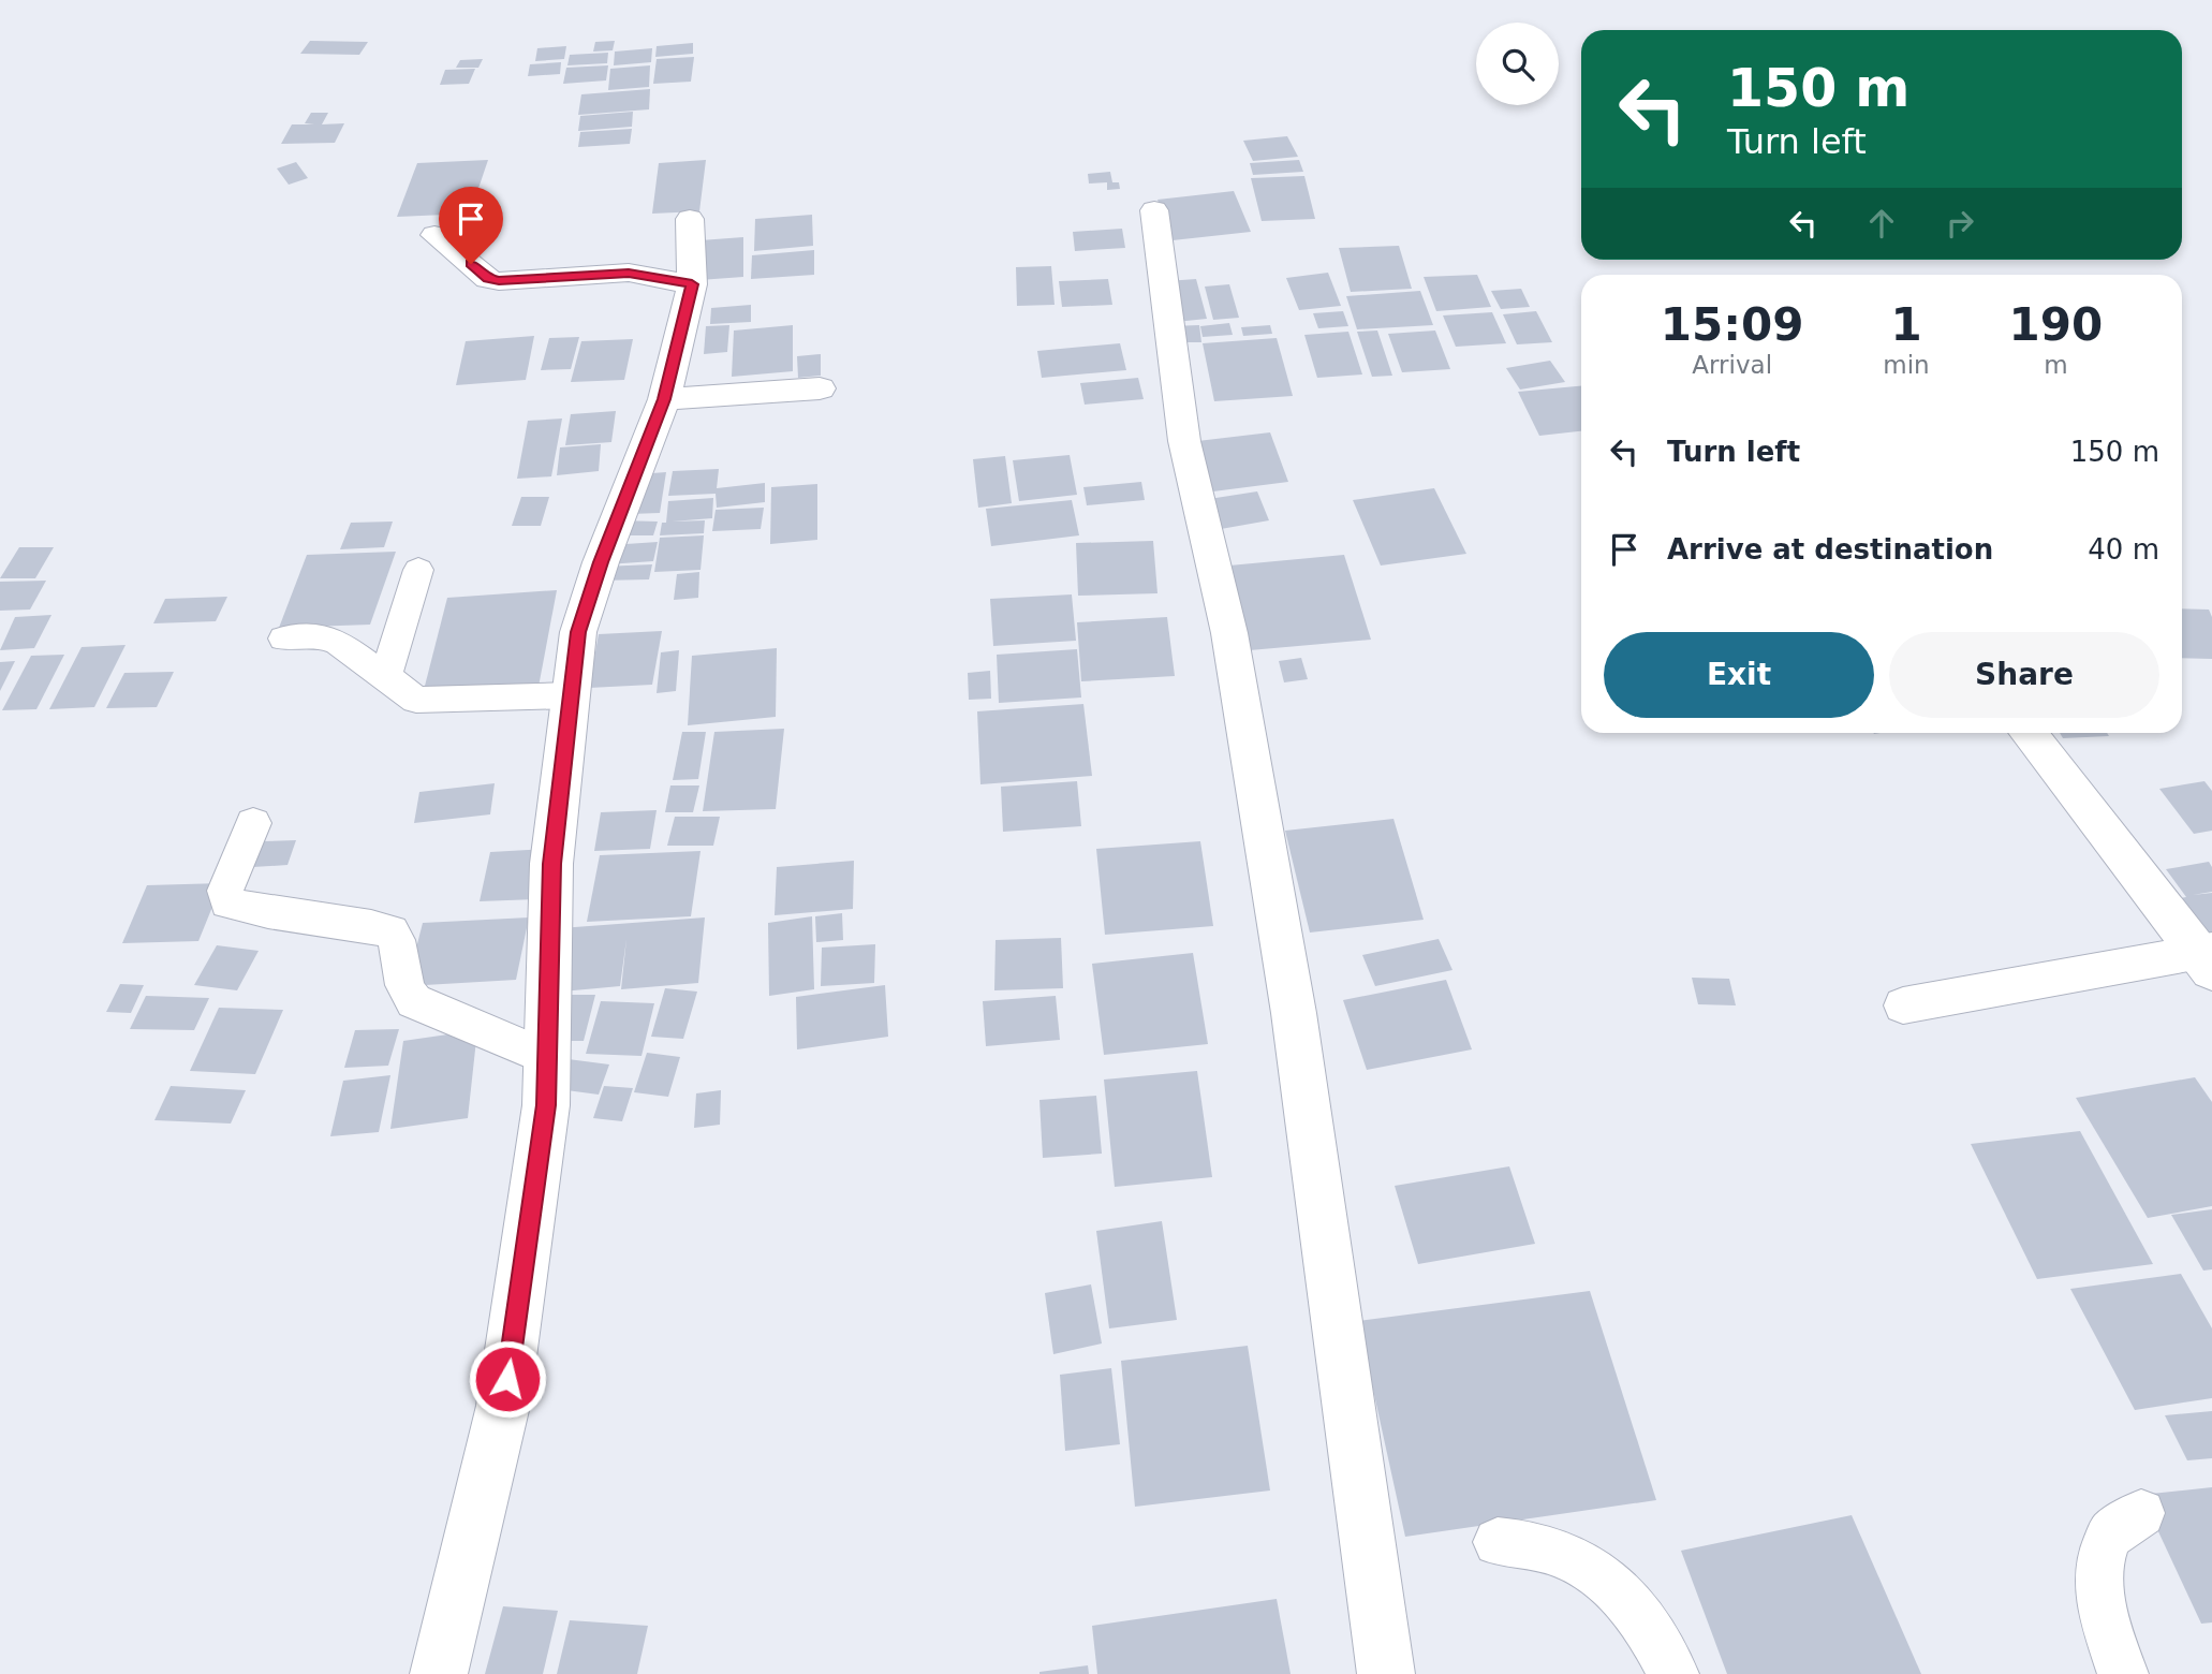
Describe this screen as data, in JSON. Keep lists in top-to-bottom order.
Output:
{
  "page": {
    "turn": ["150 m", "Turn left"],
    "eta": [
      "15:09",
      "Arrival",
      "1",
      "min",
      "190",
      "m"
    ],
    "list": [
      {
        "name": "Turn left",
        "value": "150 m"
      },
      {
        "name": "Arrive at destination",
        "value": "40 m"
      }
    ],
    "buttons": ["Exit", "Share"]
  }
}
